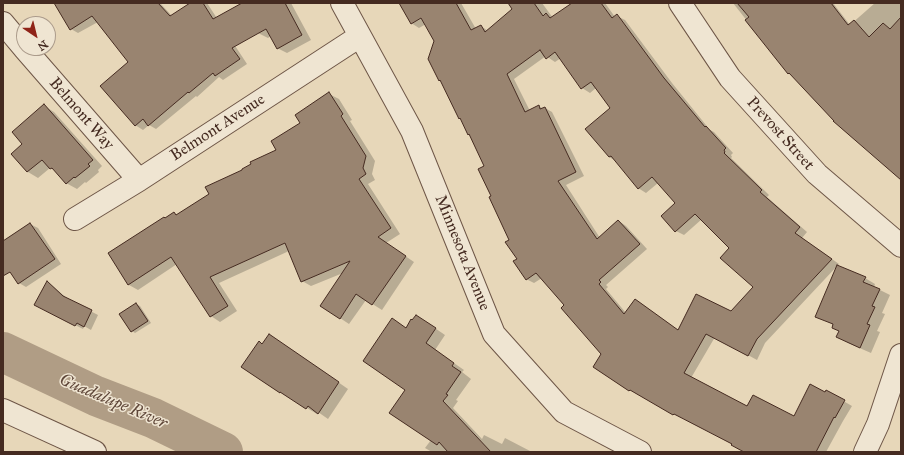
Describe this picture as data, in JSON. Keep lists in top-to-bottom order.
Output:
{
  "streets": {
    "street": [
      "Belmont Way",
      "Belmont Avenue",
      "Prevost Street",
      "Minnesota Avenue"
    ]
  },
  "crossings": [
    ["Belmont Way", "Belmont Avenue"],
    ["Belmont Avenue", "Minnesota Avenue"]
  ],
  "water": ["Guadalupe River"],
  "north": "bottom right"
}
